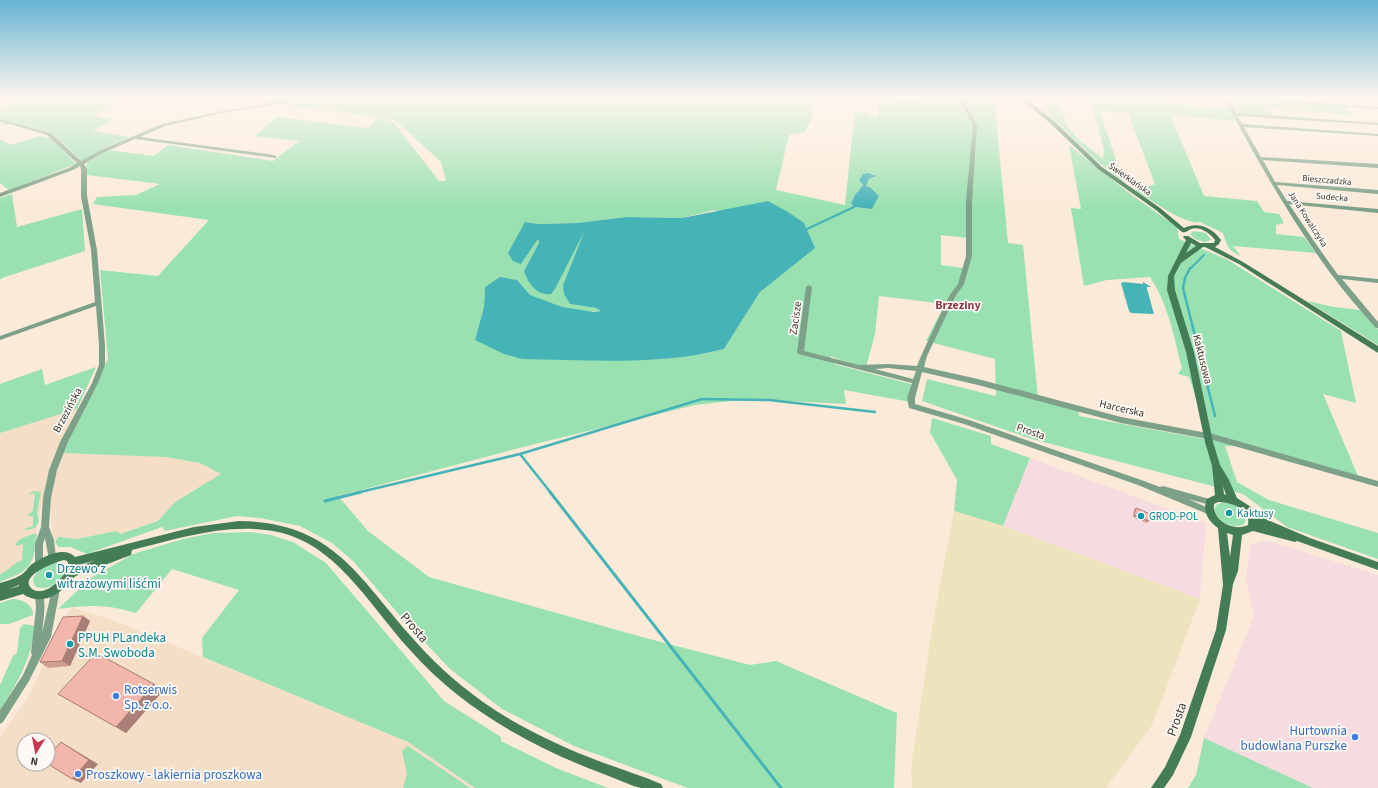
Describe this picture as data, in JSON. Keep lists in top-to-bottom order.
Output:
{
  "streets": {
    "main road": ["Świerklańska", "Kaktusowa", "Prosta"],
    "street": [
      "Bieszczadzka",
      "Sudecka",
      "Jana Kowalczyka",
      "Zacisze",
      "Harcerska",
      "Brzezińska"
    ]
  },
  "crossings": [
    ["Bieszczadzka", "Jana Kowalczyka"],
    ["Sudecka", "Jana Kowalczyka"],
    ["Zacisze", "Harcerska"],
    ["Kaktusowa", "Harcerska"],
    ["Kaktusowa", "Prosta"],
    ["Harcerska", "Prosta"]
  ],
  "districts": ["Brzeziny"],
  "places": [
    "Kaktusy",
    "GROD-POL",
    "Drzewo z witrażowymi liśćmi",
    "PPUH PLandeka S.M. Swoboda",
    "Rotserwis Sp. z o.o.",
    "Hurtownia budowlana Purszke",
    "Proszkowy - lakiernia proszkowa"
  ],
  "north": "bottom"
}
